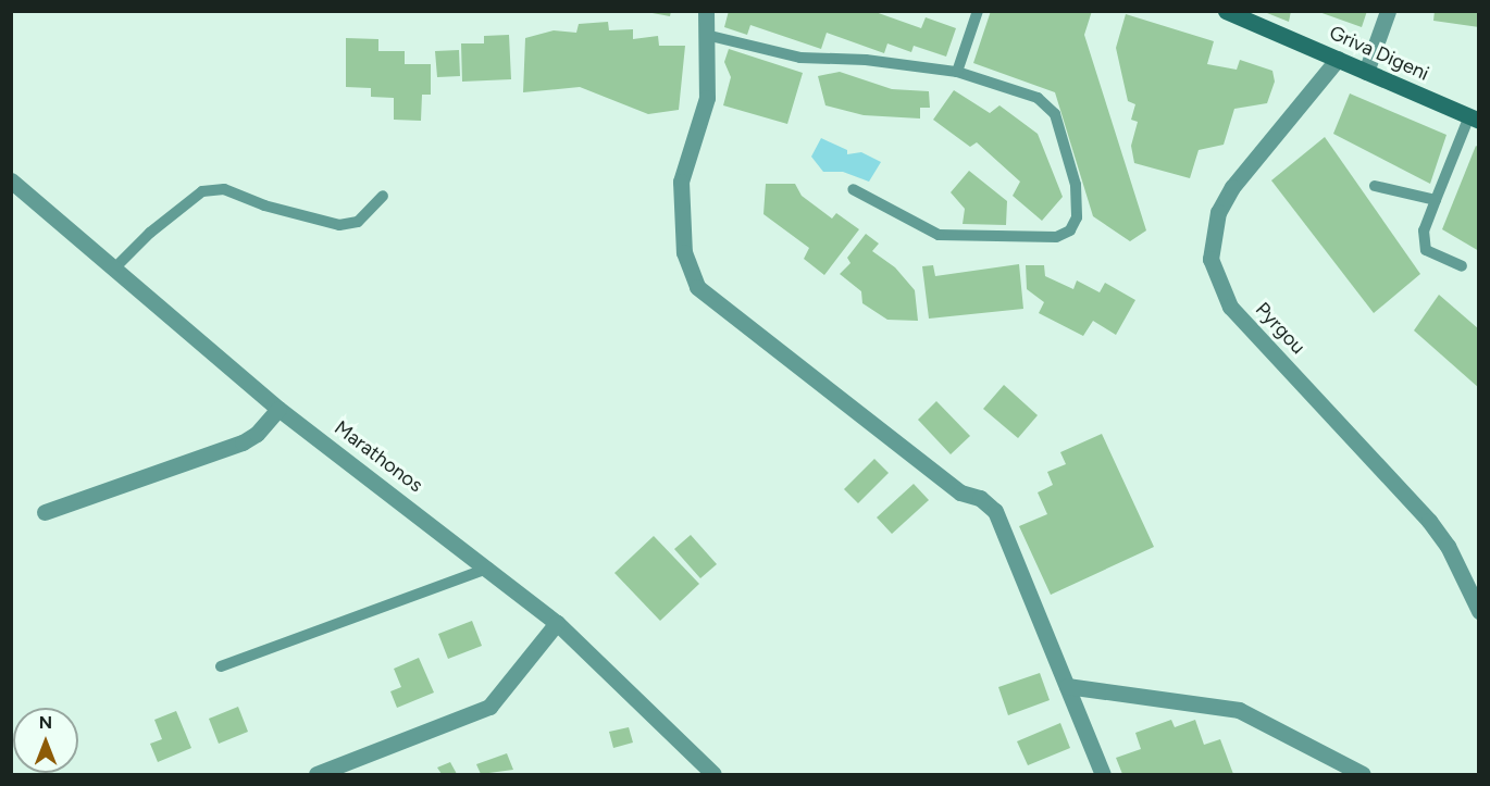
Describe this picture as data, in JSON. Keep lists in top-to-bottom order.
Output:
{
  "streets": {
    "main road": ["Griva Digeni"],
    "street": ["Pyrgou", "Marathonos"]
  },
  "crossings": [
    ["Griva Digeni", "Pyrgou"]
  ],
  "north": "top"
}
